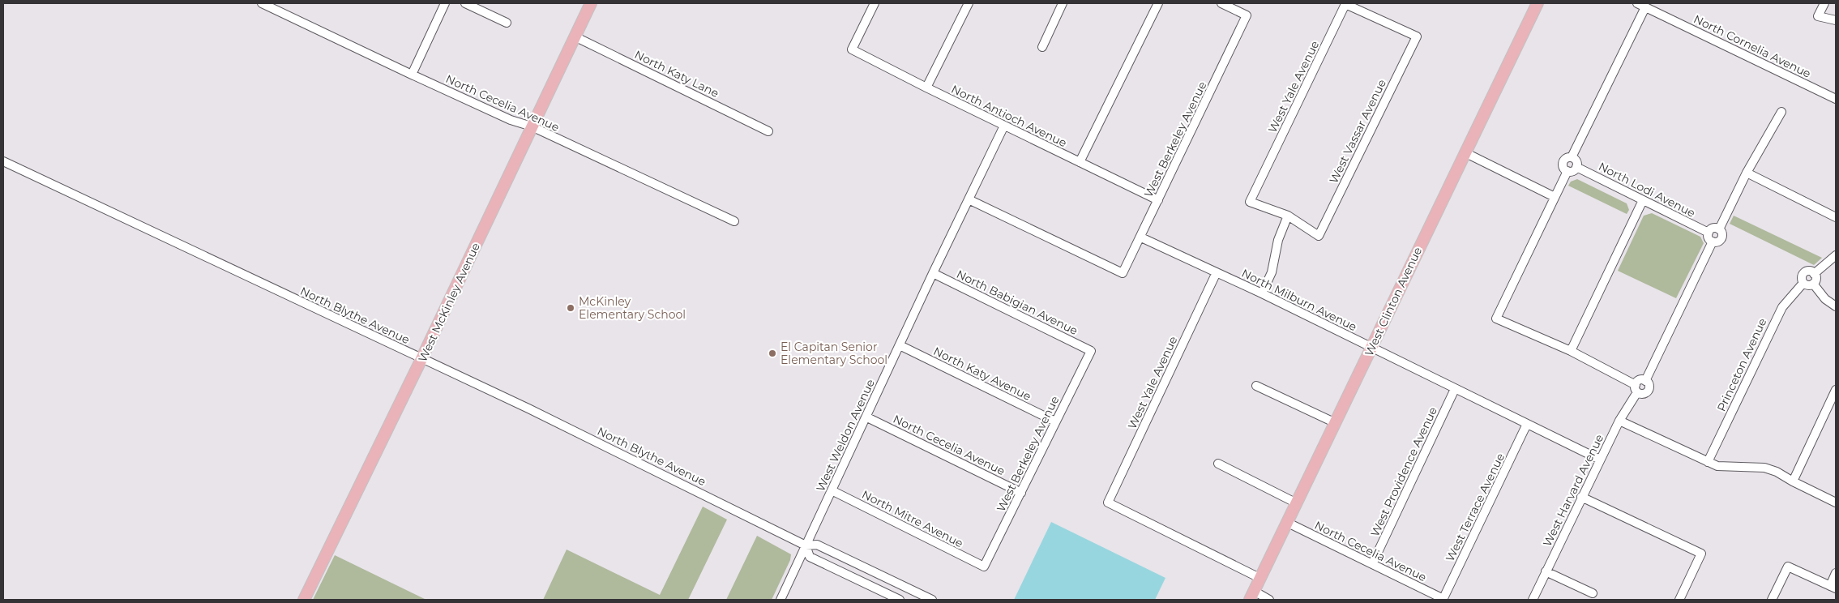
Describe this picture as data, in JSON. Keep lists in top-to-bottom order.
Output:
{
  "streets": {
    "main road": ["West Clinton Avenue", "West McKinley Avenue"],
    "street": [
      "North Cornelia Avenue",
      "North Katy Lane",
      "West Yale Avenue",
      "North Cecelia Avenue",
      "North Antioch Avenue",
      "West Vassar Avenue",
      "West Berkeley Avenue",
      "North Lodi Avenue",
      "North Milburn Avenue",
      "North Babigian Avenue",
      "North Blythe Avenue",
      "Princeton Avenue",
      "North Katy Avenue",
      "West Weldon Avenue",
      "West Providence Avenue",
      "West Harvard Avenue",
      "West Terrace Avenue",
      "North Mitre Avenue"
    ]
  },
  "crossings": [
    ["North Katy Lane", "West McKinley Avenue"],
    ["West Yale Avenue", "West Vassar Avenue"],
    ["West Yale Avenue", "North Milburn Avenue"],
    ["West Yale Avenue", "West Clinton Avenue"],
    ["North Cecelia Avenue", "West Berkeley Avenue"],
    ["North Cecelia Avenue", "West Clinton Avenue"],
    ["North Cecelia Avenue", "West McKinley Avenue"],
    ["North Cecelia Avenue", "West Weldon Avenue"],
    ["North Cecelia Avenue", "West Providence Avenue"],
    ["North Cecelia Avenue", "West Terrace Avenue"],
    ["North Antioch Avenue", "West Berkeley Avenue"],
    ["North Antioch Avenue", "West Weldon Avenue"],
    ["West Berkeley Avenue", "North Milburn Avenue"],
    ["West Berkeley Avenue", "North Babigian Avenue"],
    ["West Berkeley Avenue", "North Katy Avenue"],
    ["West Berkeley Avenue", "West Weldon Avenue"],
    ["West Berkeley Avenue", "North Mitre Avenue"],
    ["North Milburn Avenue", "West Clinton Avenue"],
    ["North Milburn Avenue", "West Providence Avenue"],
    ["North Milburn Avenue", "West Harvard Avenue"],
    ["North Milburn Avenue", "West Terrace Avenue"],
    ["West McKinley Avenue", "North Blythe Avenue"],
    ["North Babigian Avenue", "West Weldon Avenue"],
    ["North Blythe Avenue", "West Weldon Avenue"],
    ["North Katy Avenue", "West Weldon Avenue"],
    ["West Weldon Avenue", "North Mitre Avenue"]
  ],
  "places": ["McKinley Elementary School", "El Capitan Senior Elementary School"]
}
